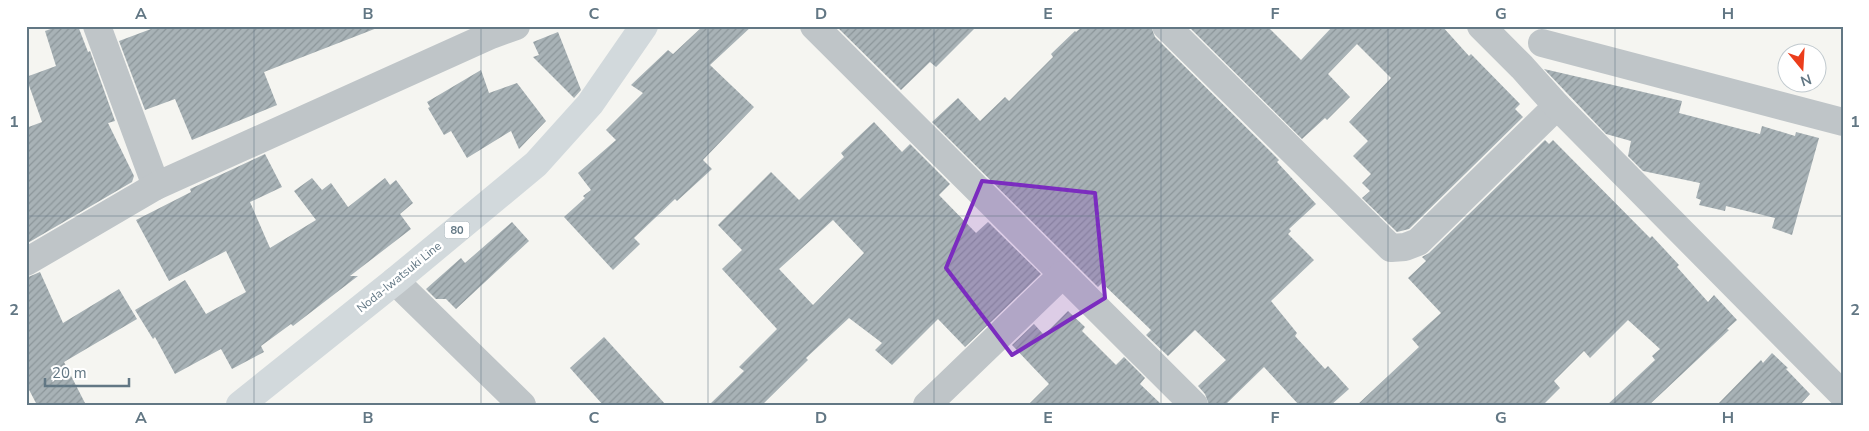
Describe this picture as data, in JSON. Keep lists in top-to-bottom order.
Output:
{
  "streets": {
    "main road": ["80", "Noda-Iwatsuki Line"]
  },
  "scale_bar": "20 m",
  "north": "bottom",
  "grid": {
    "columns": [
      "A",
      "B",
      "C",
      "D",
      "E",
      "F",
      "G",
      "H"
    ],
    "rows": ["1", "2"]
  }
}
